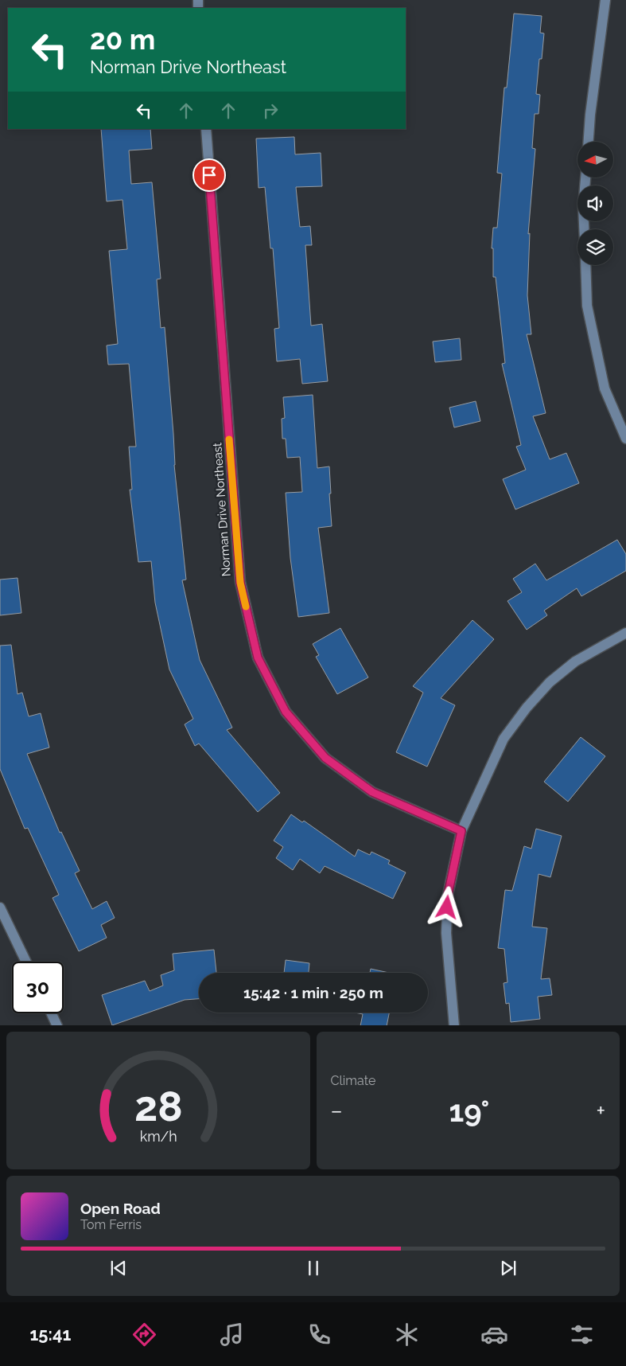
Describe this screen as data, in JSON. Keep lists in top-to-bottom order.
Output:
{
  "streets": {
    "street": ["Norman Drive Northeast"]
  },
  "north": "left",
  "page": {
    "turn": ["20 m", "Norman Drive Northeast"],
    "limit": "30",
    "trip": "15:42 · 1 min · 250 m",
    "tile": "Climate",
    "heat": ["−", "19°", "+"],
    "song": ["Open Road", "Tom Ferris"],
    "tabs": "15:41",
    "gauge": ["28", "km/h"]
  }
}
